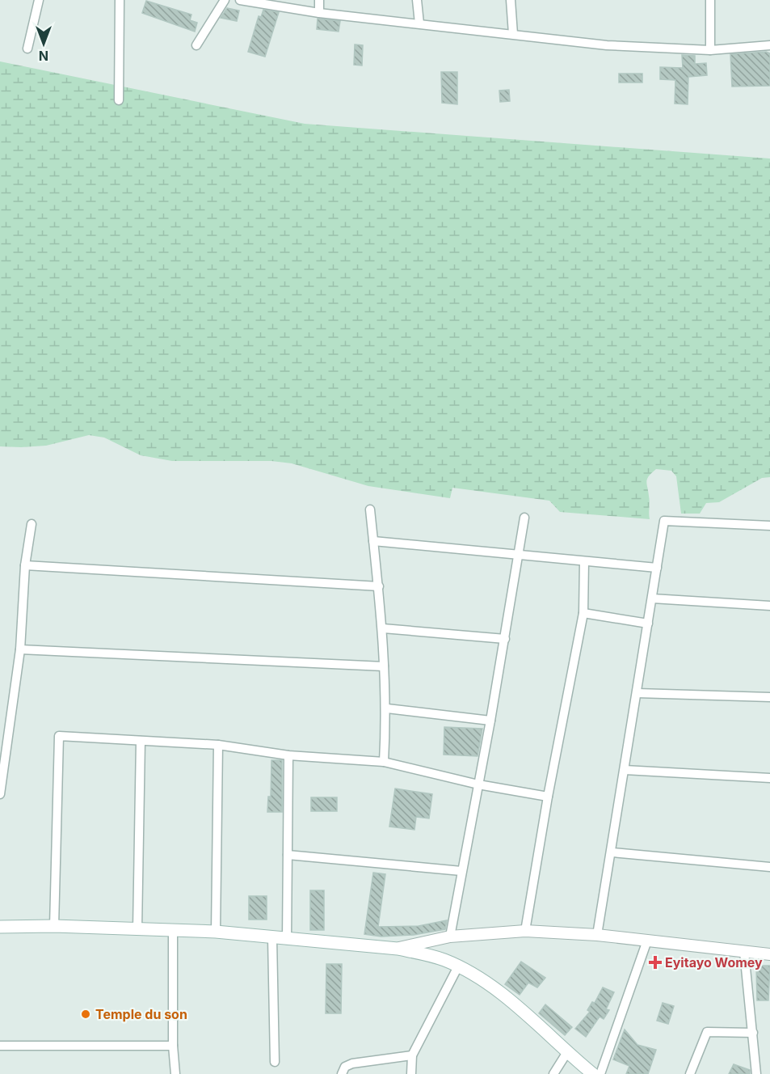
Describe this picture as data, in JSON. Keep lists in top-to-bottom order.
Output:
{
  "places": {
    "health": ["Eyitayo Womey"],
    "other": ["Temple du son"]
  },
  "north": "bottom"
}
